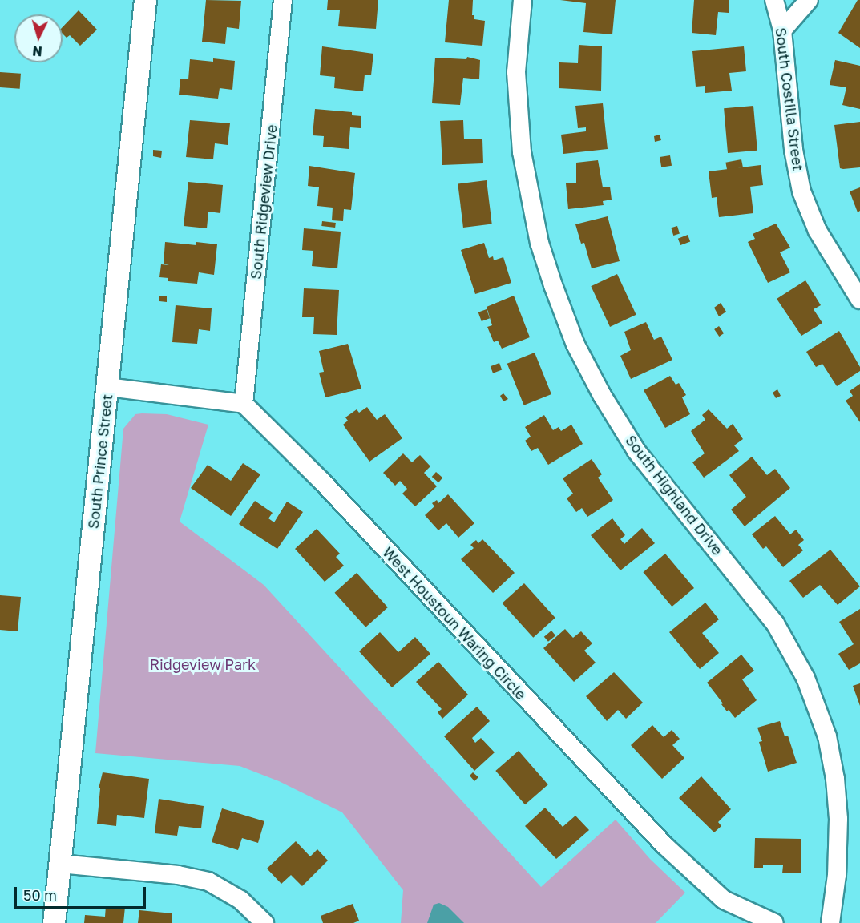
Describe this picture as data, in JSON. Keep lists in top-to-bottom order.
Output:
{
  "streets": {
    "street": [
      "South Costilla Street",
      "South Ridgeview Drive",
      "South Prince Street",
      "South Highland Drive",
      "West Houstoun Waring Circle"
    ]
  },
  "crossings": [
    ["South Ridgeview Drive", "West Houstoun Waring Circle"]
  ],
  "parks": ["Ridgeview Park"],
  "scale_bar": "50 m",
  "north": "bottom"
}
